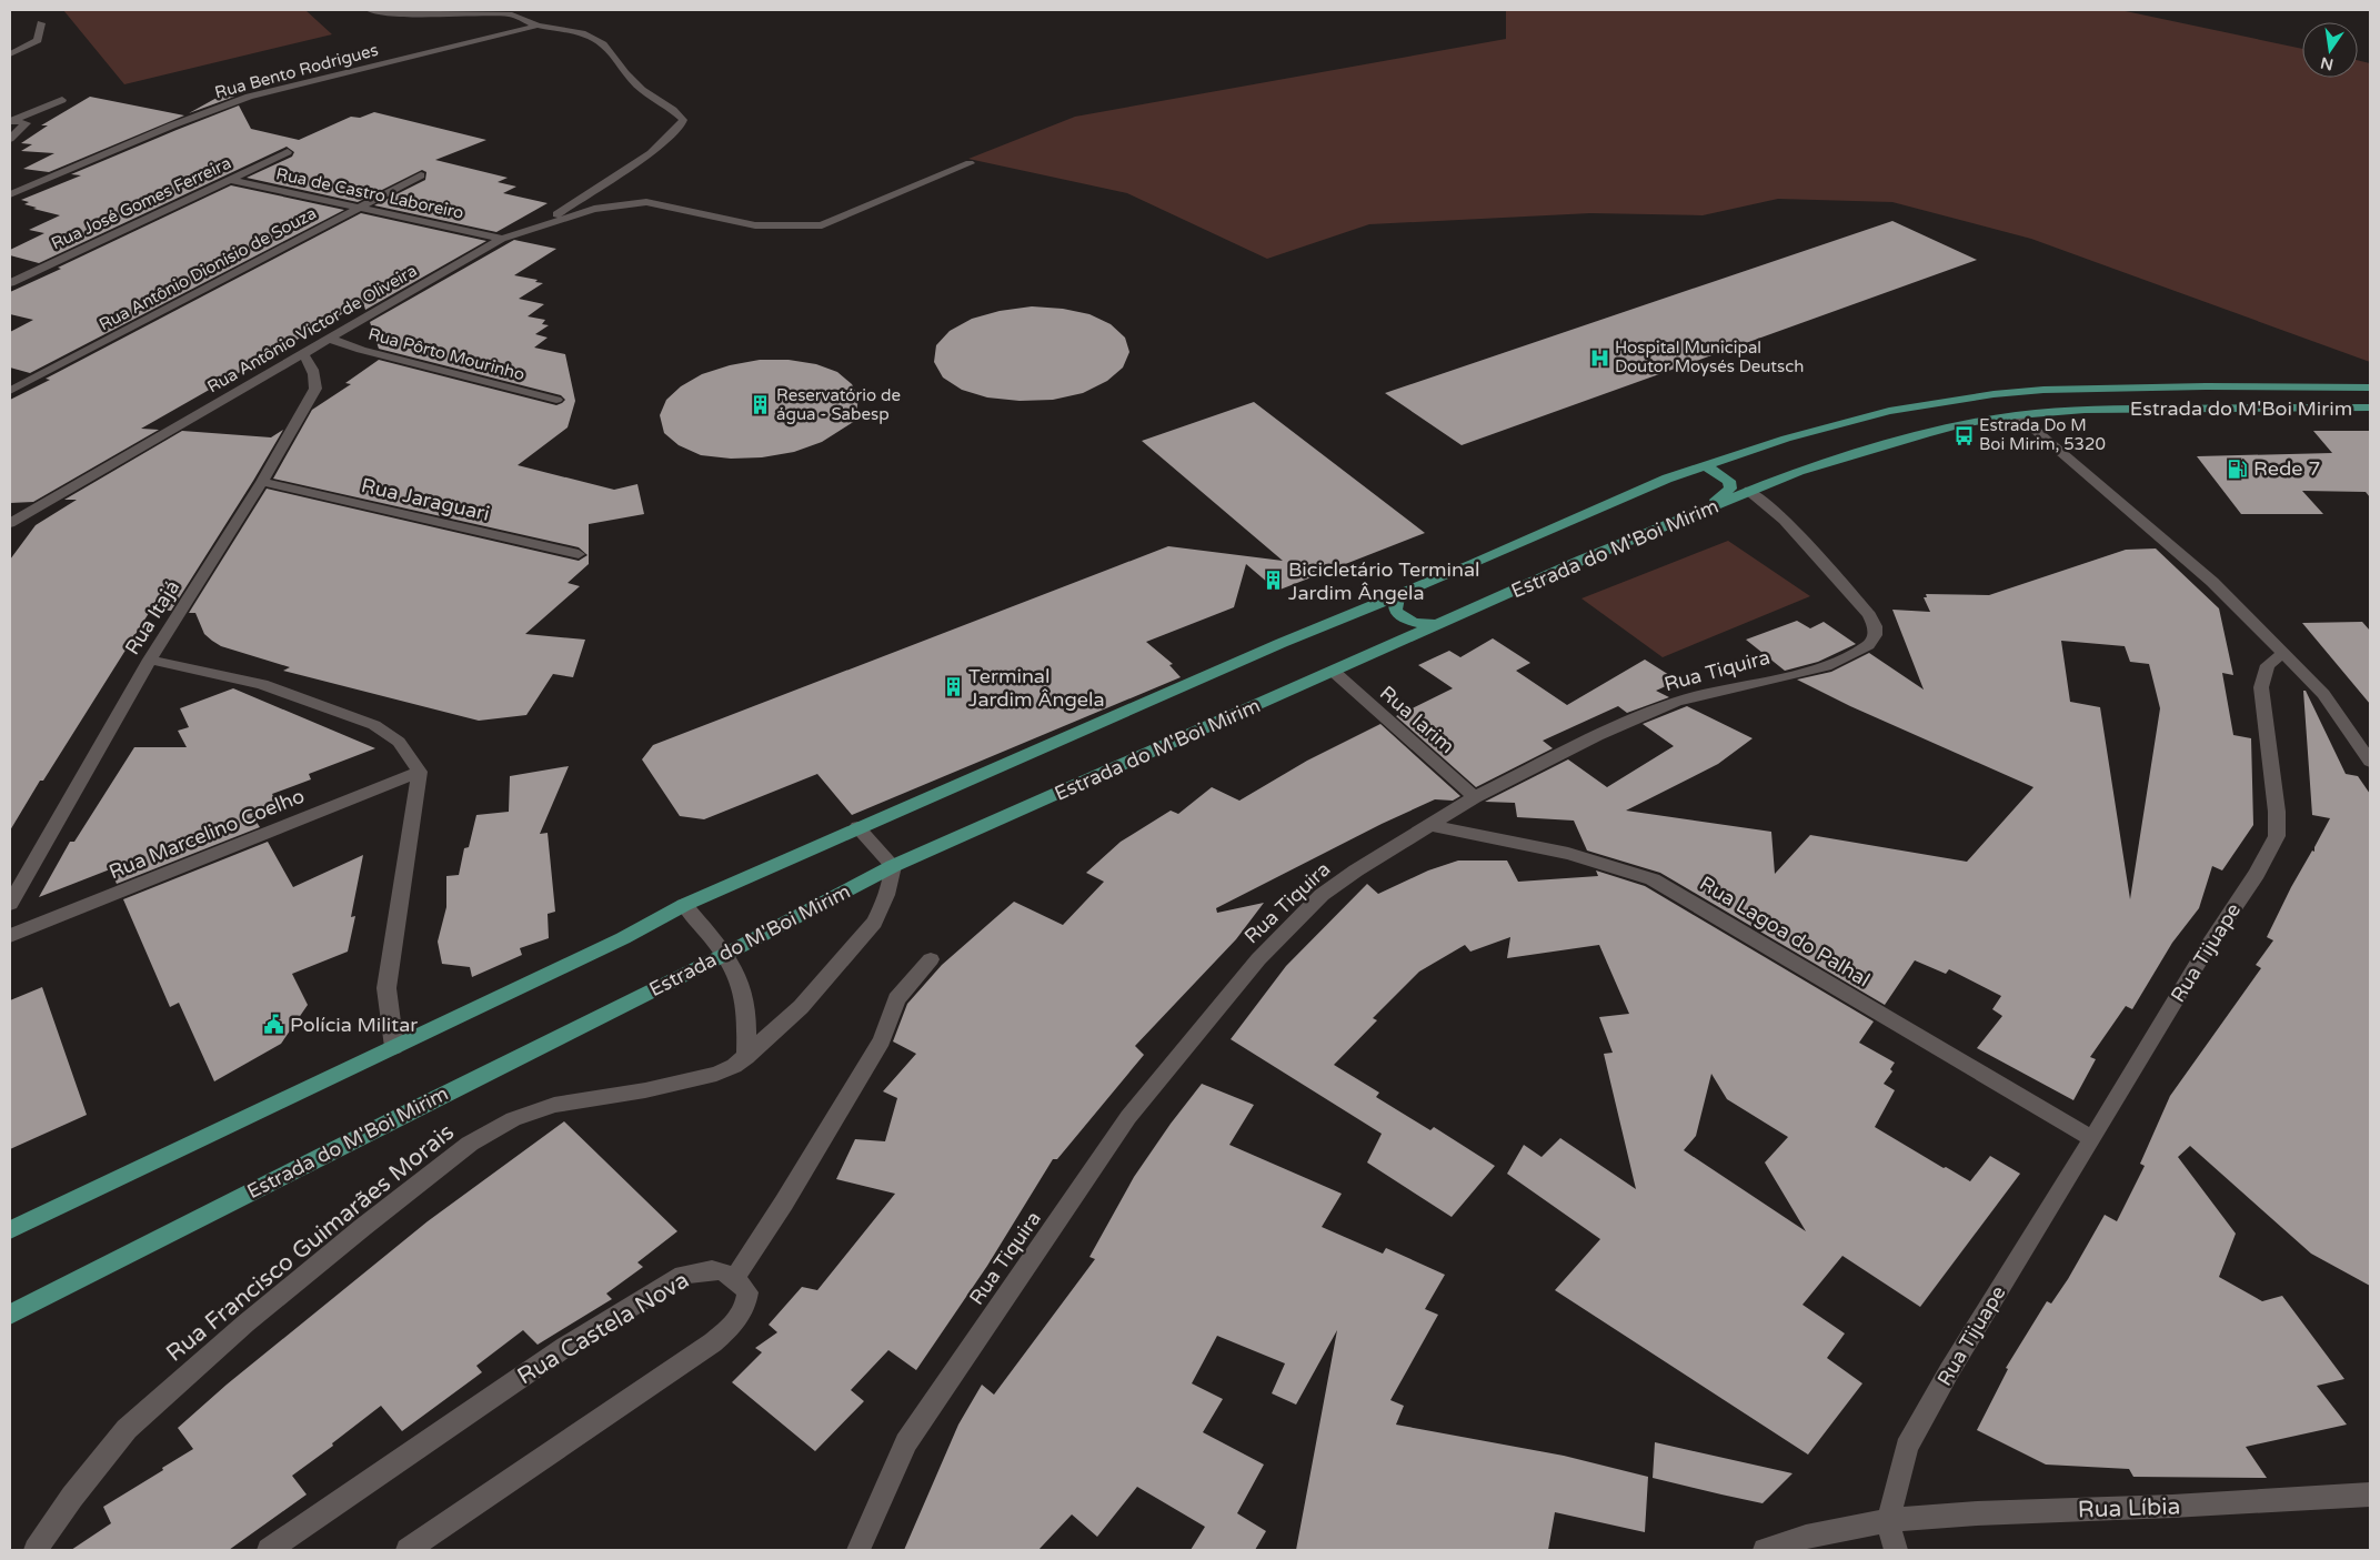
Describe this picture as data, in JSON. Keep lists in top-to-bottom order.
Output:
{
  "streets": {
    "main road": ["Estrada do M'Boi Mirim"],
    "street": [
      "Rua Bento Rodrigues",
      "Rua de Castro Laboreiro",
      "Rua José Gomes Ferreira",
      "Rua Antônio Dionísio de Souza",
      "Rua Antônio Victor de Oliveira",
      "Rua Pôrto Mourinho",
      "Rua Jaraguari",
      "Rua Itajá",
      "Rua Tiquira",
      "Rua Iarim",
      "Rua Marcelino Coelho",
      "Rua Lagoa do Palhal",
      "Rua Tijuape",
      "Rua Francisco Guimarães Morais",
      "Rua Castela Nova",
      "Rua Líbia"
    ]
  },
  "crossings": [
    ["Rua de Castro Laboreiro", "Rua José Gomes Ferreira"],
    ["Rua de Castro Laboreiro", "Rua Antônio Dionísio de Souza"],
    ["Rua de Castro Laboreiro", "Rua Antônio Victor de Oliveira"],
    ["Rua Antônio Victor de Oliveira", "Rua Pôrto Mourinho"],
    ["Rua Antônio Victor de Oliveira", "Rua Itajá"],
    ["Estrada do M'Boi Mirim", "Rua Tiquira"],
    ["Estrada do M'Boi Mirim", "Rua Iarim"],
    ["Estrada do M'Boi Mirim", "Rua Francisco Guimarães Morais"],
    ["Rua Jaraguari", "Rua Itajá"],
    ["Rua Tiquira", "Rua Iarim"],
    ["Rua Tiquira", "Rua Lagoa do Palhal"],
    ["Rua Lagoa do Palhal", "Rua Tijuape"],
    ["Rua Tijuape", "Rua Líbia"]
  ],
  "places": {
    "hospital": ["Hospital Municipal Doutor Moysés Deutsch"],
    "building": ["Reservatório de água - Sabesp", "Bicicletário Terminal Jardim Ângela", "Terminal Jardim Ângela"],
    "bus stop": ["Estrada Do M Boi Mirim, 5320"],
    "fuel station": ["Rede 7"],
    "public building": ["Polícia Militar"]
  },
  "north": "bottom"
}
